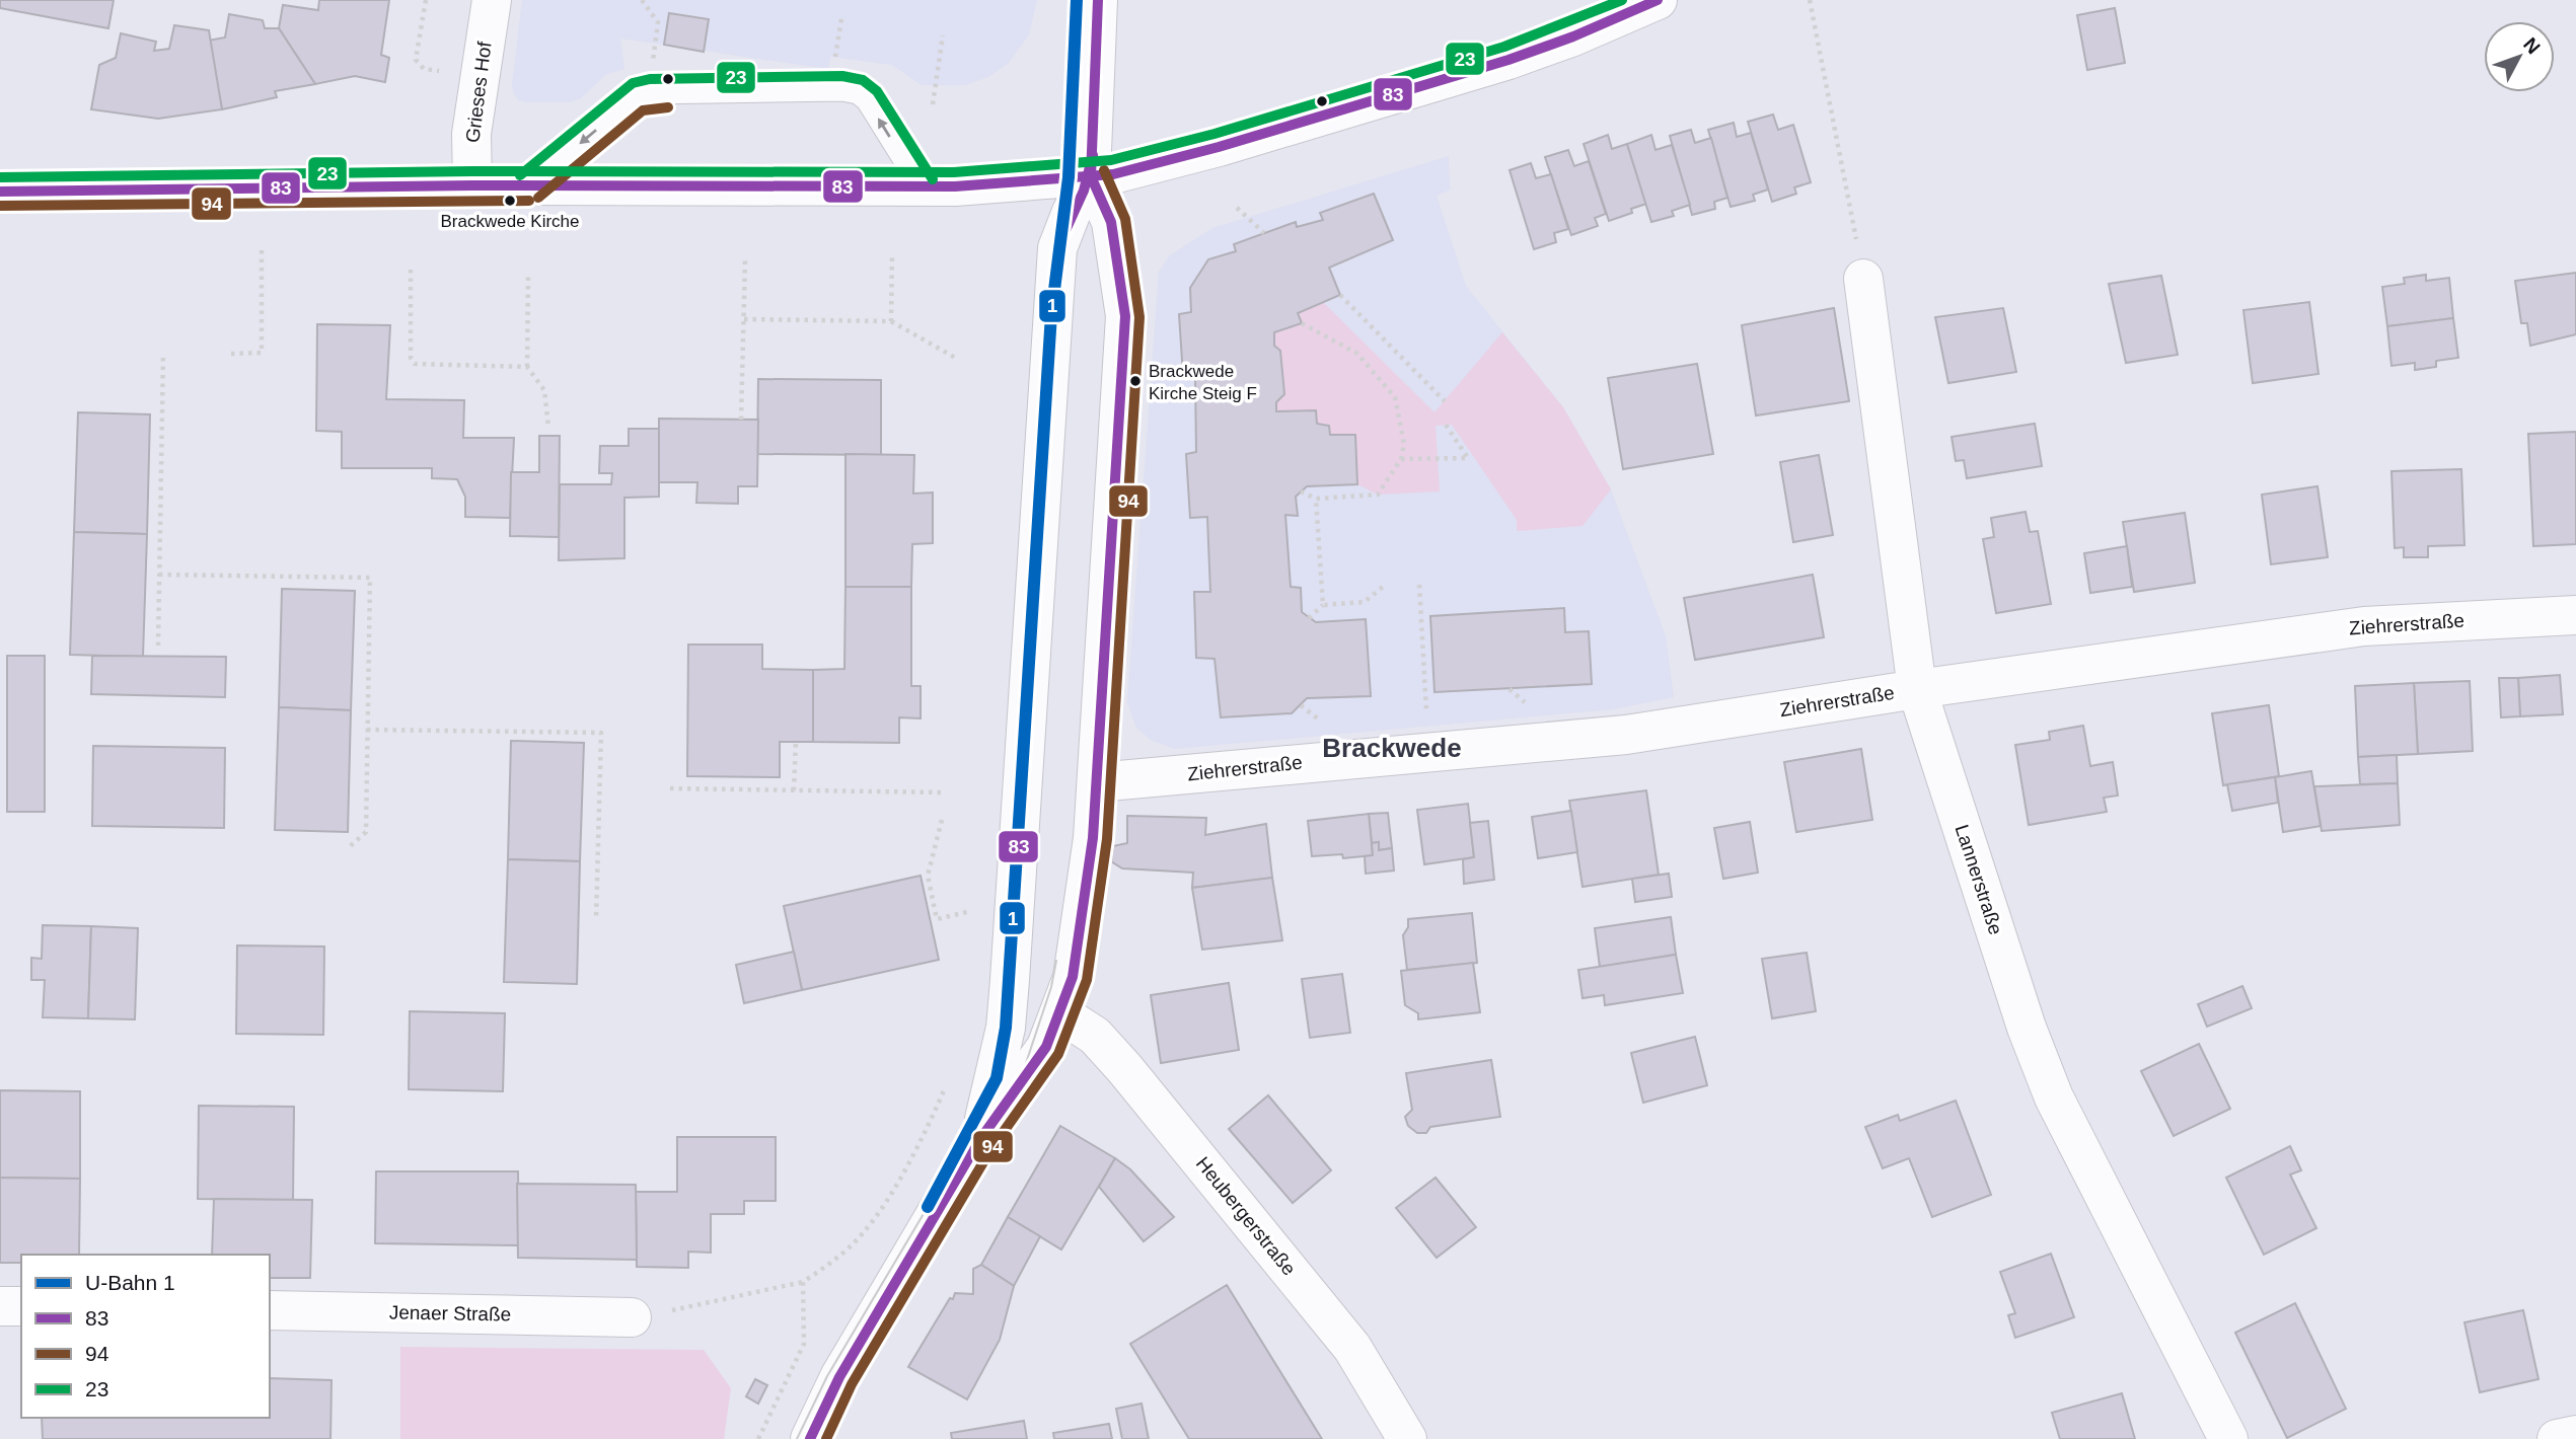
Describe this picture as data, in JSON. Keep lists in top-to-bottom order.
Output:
{
  "streets": {
    "street": [
      "Grieses Hof",
      "Ziehrerstraße",
      "Lannerstraße",
      "Heubergerstraße",
      "Jenaer Straße"
    ]
  },
  "crossings": [
    ["Ziehrerstraße", "Lannerstraße"]
  ],
  "districts": ["Brackwede"],
  "places": ["Brackwede Kirche", "Brackwede Kirche Steig F"],
  "lines": [
    "metro line 1",
    "transit line 83",
    "transit line 23",
    "transit line 94"
  ],
  "legend": [
    "U-Bahn 1",
    "83",
    "94",
    "23"
  ],
  "north": "top right"
}
